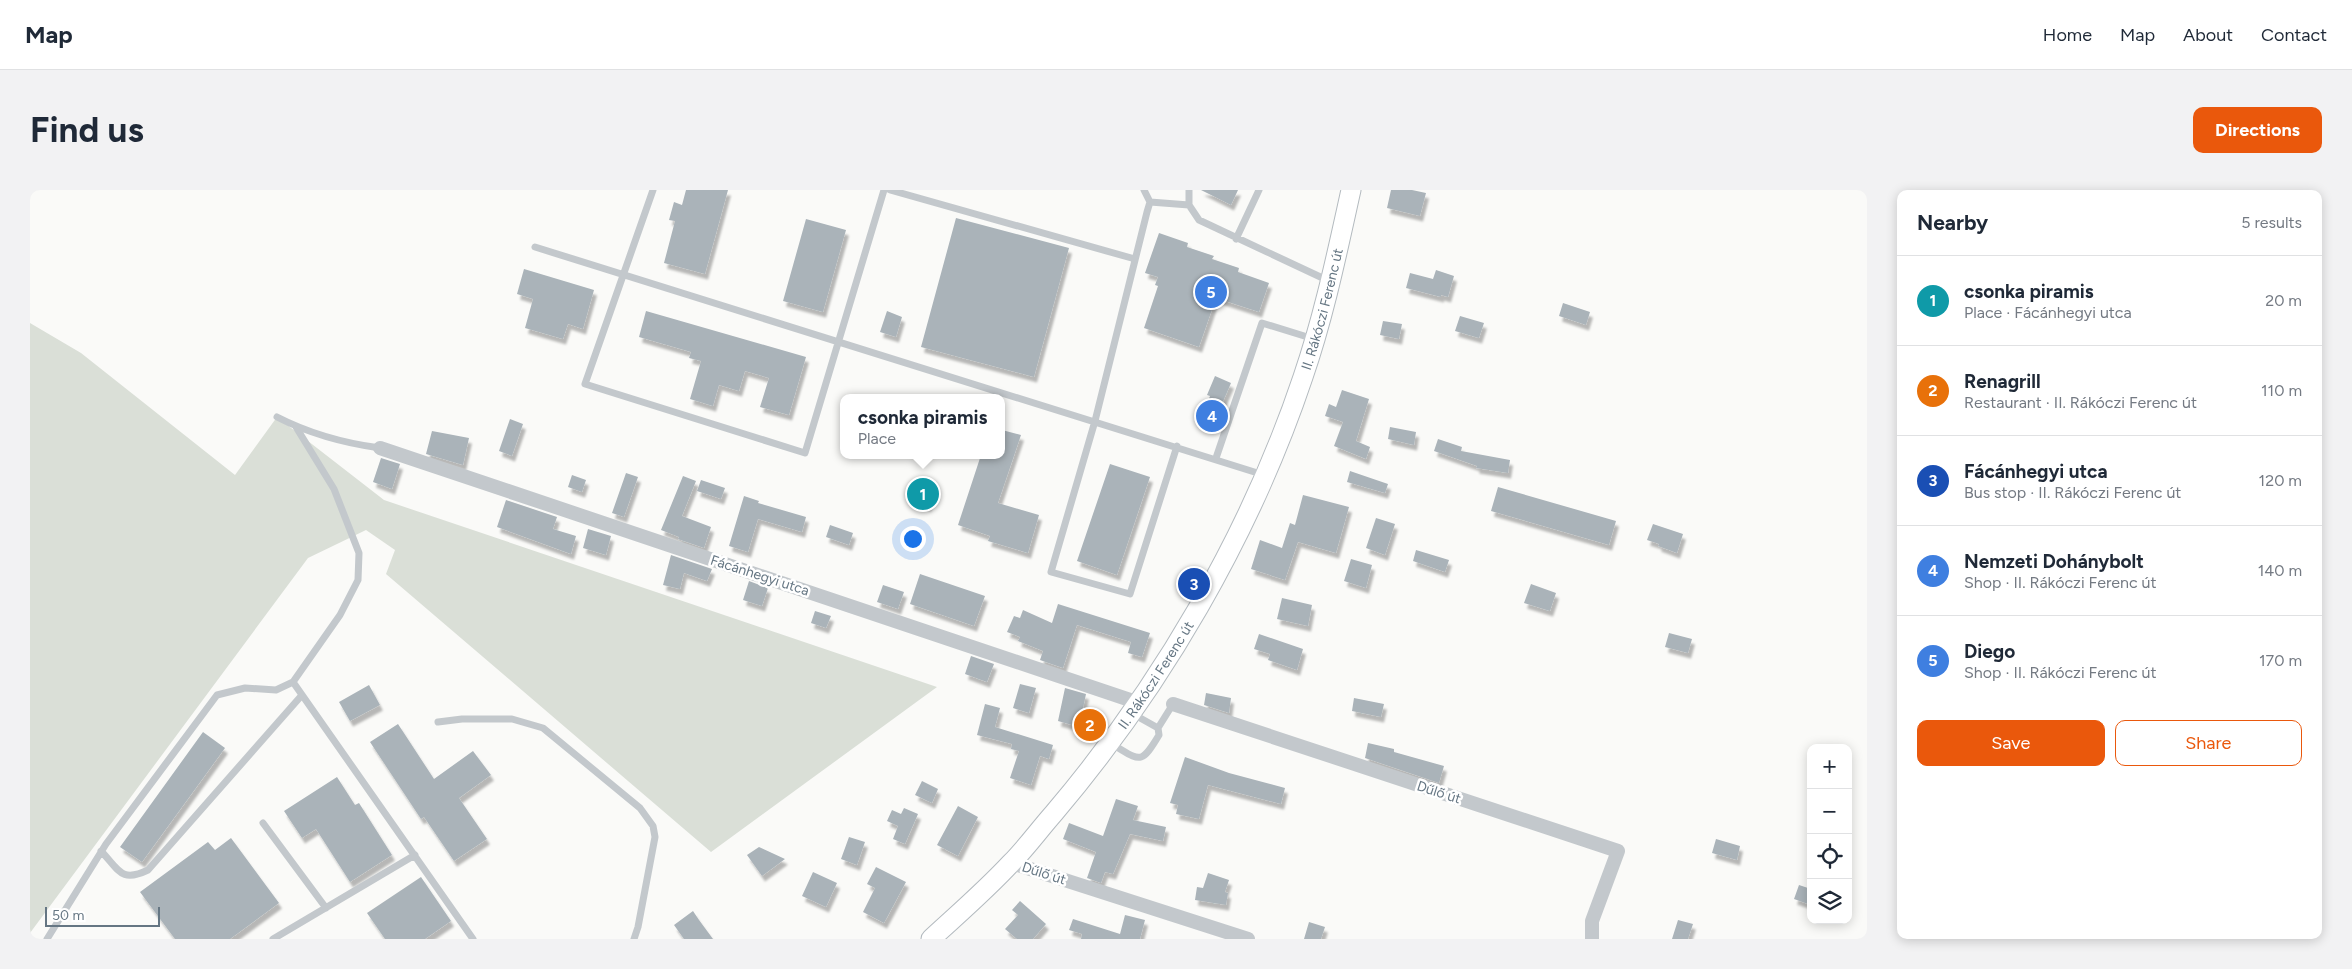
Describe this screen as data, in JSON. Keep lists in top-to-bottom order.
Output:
{
  "streets": {
    "main road": ["II. Rákóczi Ferenc út"],
    "street": ["Fácánhegyi utca", "Dűlő út"]
  },
  "crossings": [
    ["II. Rákóczi Ferenc út", "Fácánhegyi utca"],
    ["II. Rákóczi Ferenc út", "Dűlő út"]
  ],
  "scale_bar": "50 m",
  "page": {
    "header": "Map",
    "nav": [
      "Home",
      "Map",
      "About",
      "Contact"
    ],
    "buttons": [
      "Directions",
      ["Save", "Share"]
    ],
    "title": "Find us",
    "heading": ["Nearby", "5 results"],
    "list": [
      {
        "mark": "1",
        "name": "csonka piramis",
        "note": "Place · Fácánhegyi utca",
        "value": "20 m"
      },
      {
        "mark": "2",
        "name": "Renagrill",
        "note": "Restaurant · II. Rákóczi Ferenc út",
        "value": "110 m"
      },
      {
        "mark": "3",
        "name": "Fácánhegyi utca",
        "note": "Bus stop · II. Rákóczi Ferenc út",
        "value": "120 m"
      },
      {
        "mark": "4",
        "name": "Nemzeti Dohánybolt",
        "note": "Shop · II. Rákóczi Ferenc út",
        "value": "140 m"
      },
      {
        "mark": "5",
        "name": "Diego",
        "note": "Shop · II. Rákóczi Ferenc út",
        "value": "170 m"
      }
    ],
    "pins": [
      "5",
      "4",
      "1",
      "3",
      "2"
    ],
    "popup": ["csonka piramis", "Place"],
    "map_buttons": ["+", "−"],
    "scale": "50 m"
  }
}
